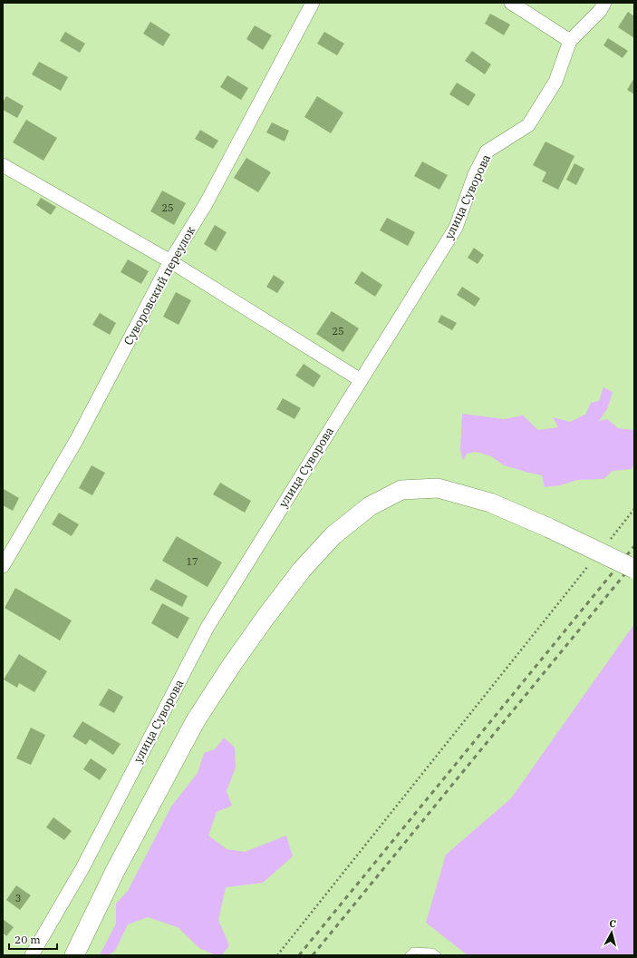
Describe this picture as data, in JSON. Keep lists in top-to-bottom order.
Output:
{
  "streets": {
    "street": ["улица Суворова", "Суворовский переулок"]
  },
  "house_numbers": [
    "25",
    "25",
    "17",
    "3"
  ],
  "scale_bar": "20 m",
  "north": "top"
}
